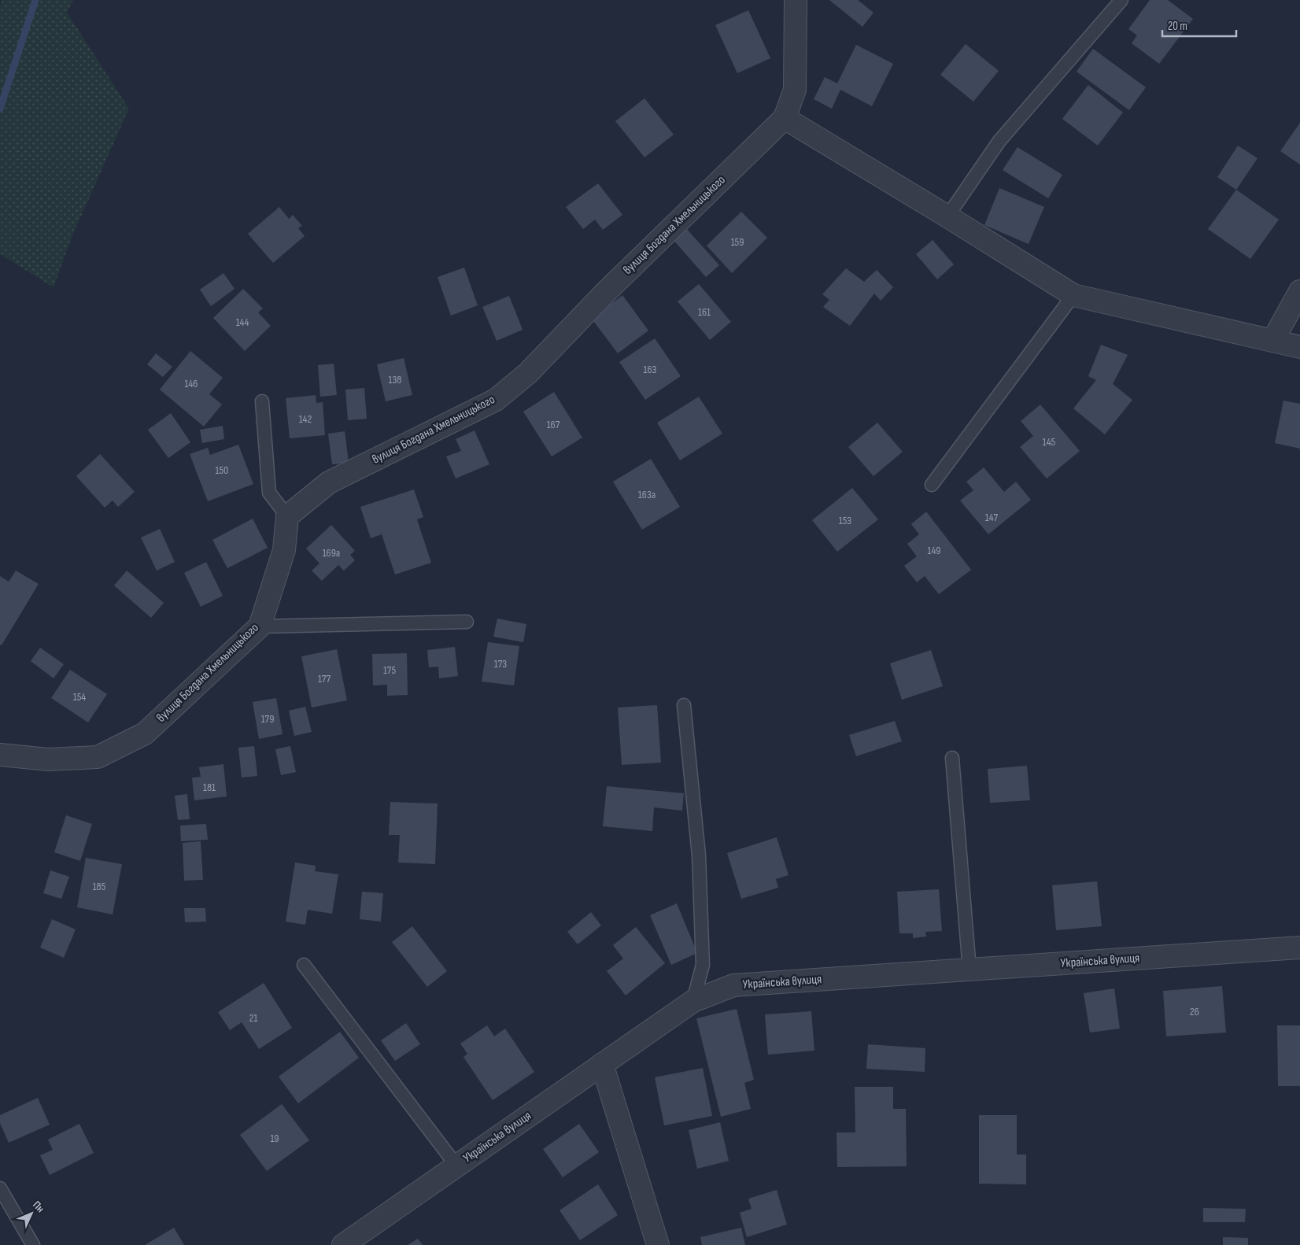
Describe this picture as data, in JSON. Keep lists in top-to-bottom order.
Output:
{
  "streets": {
    "street": ["вулиця Богдана Хмельницького", "Українська вулиця"]
  },
  "house_numbers": [
    "159",
    "161",
    "144",
    "163",
    "138",
    "146",
    "142",
    "167",
    "145",
    "150",
    "163а",
    "147",
    "153",
    "149",
    "169а",
    "173",
    "175",
    "177",
    "154",
    "179",
    "181",
    "185",
    "26",
    "21",
    "19"
  ],
  "scale_bar": "20 m",
  "north": "top right"
}
